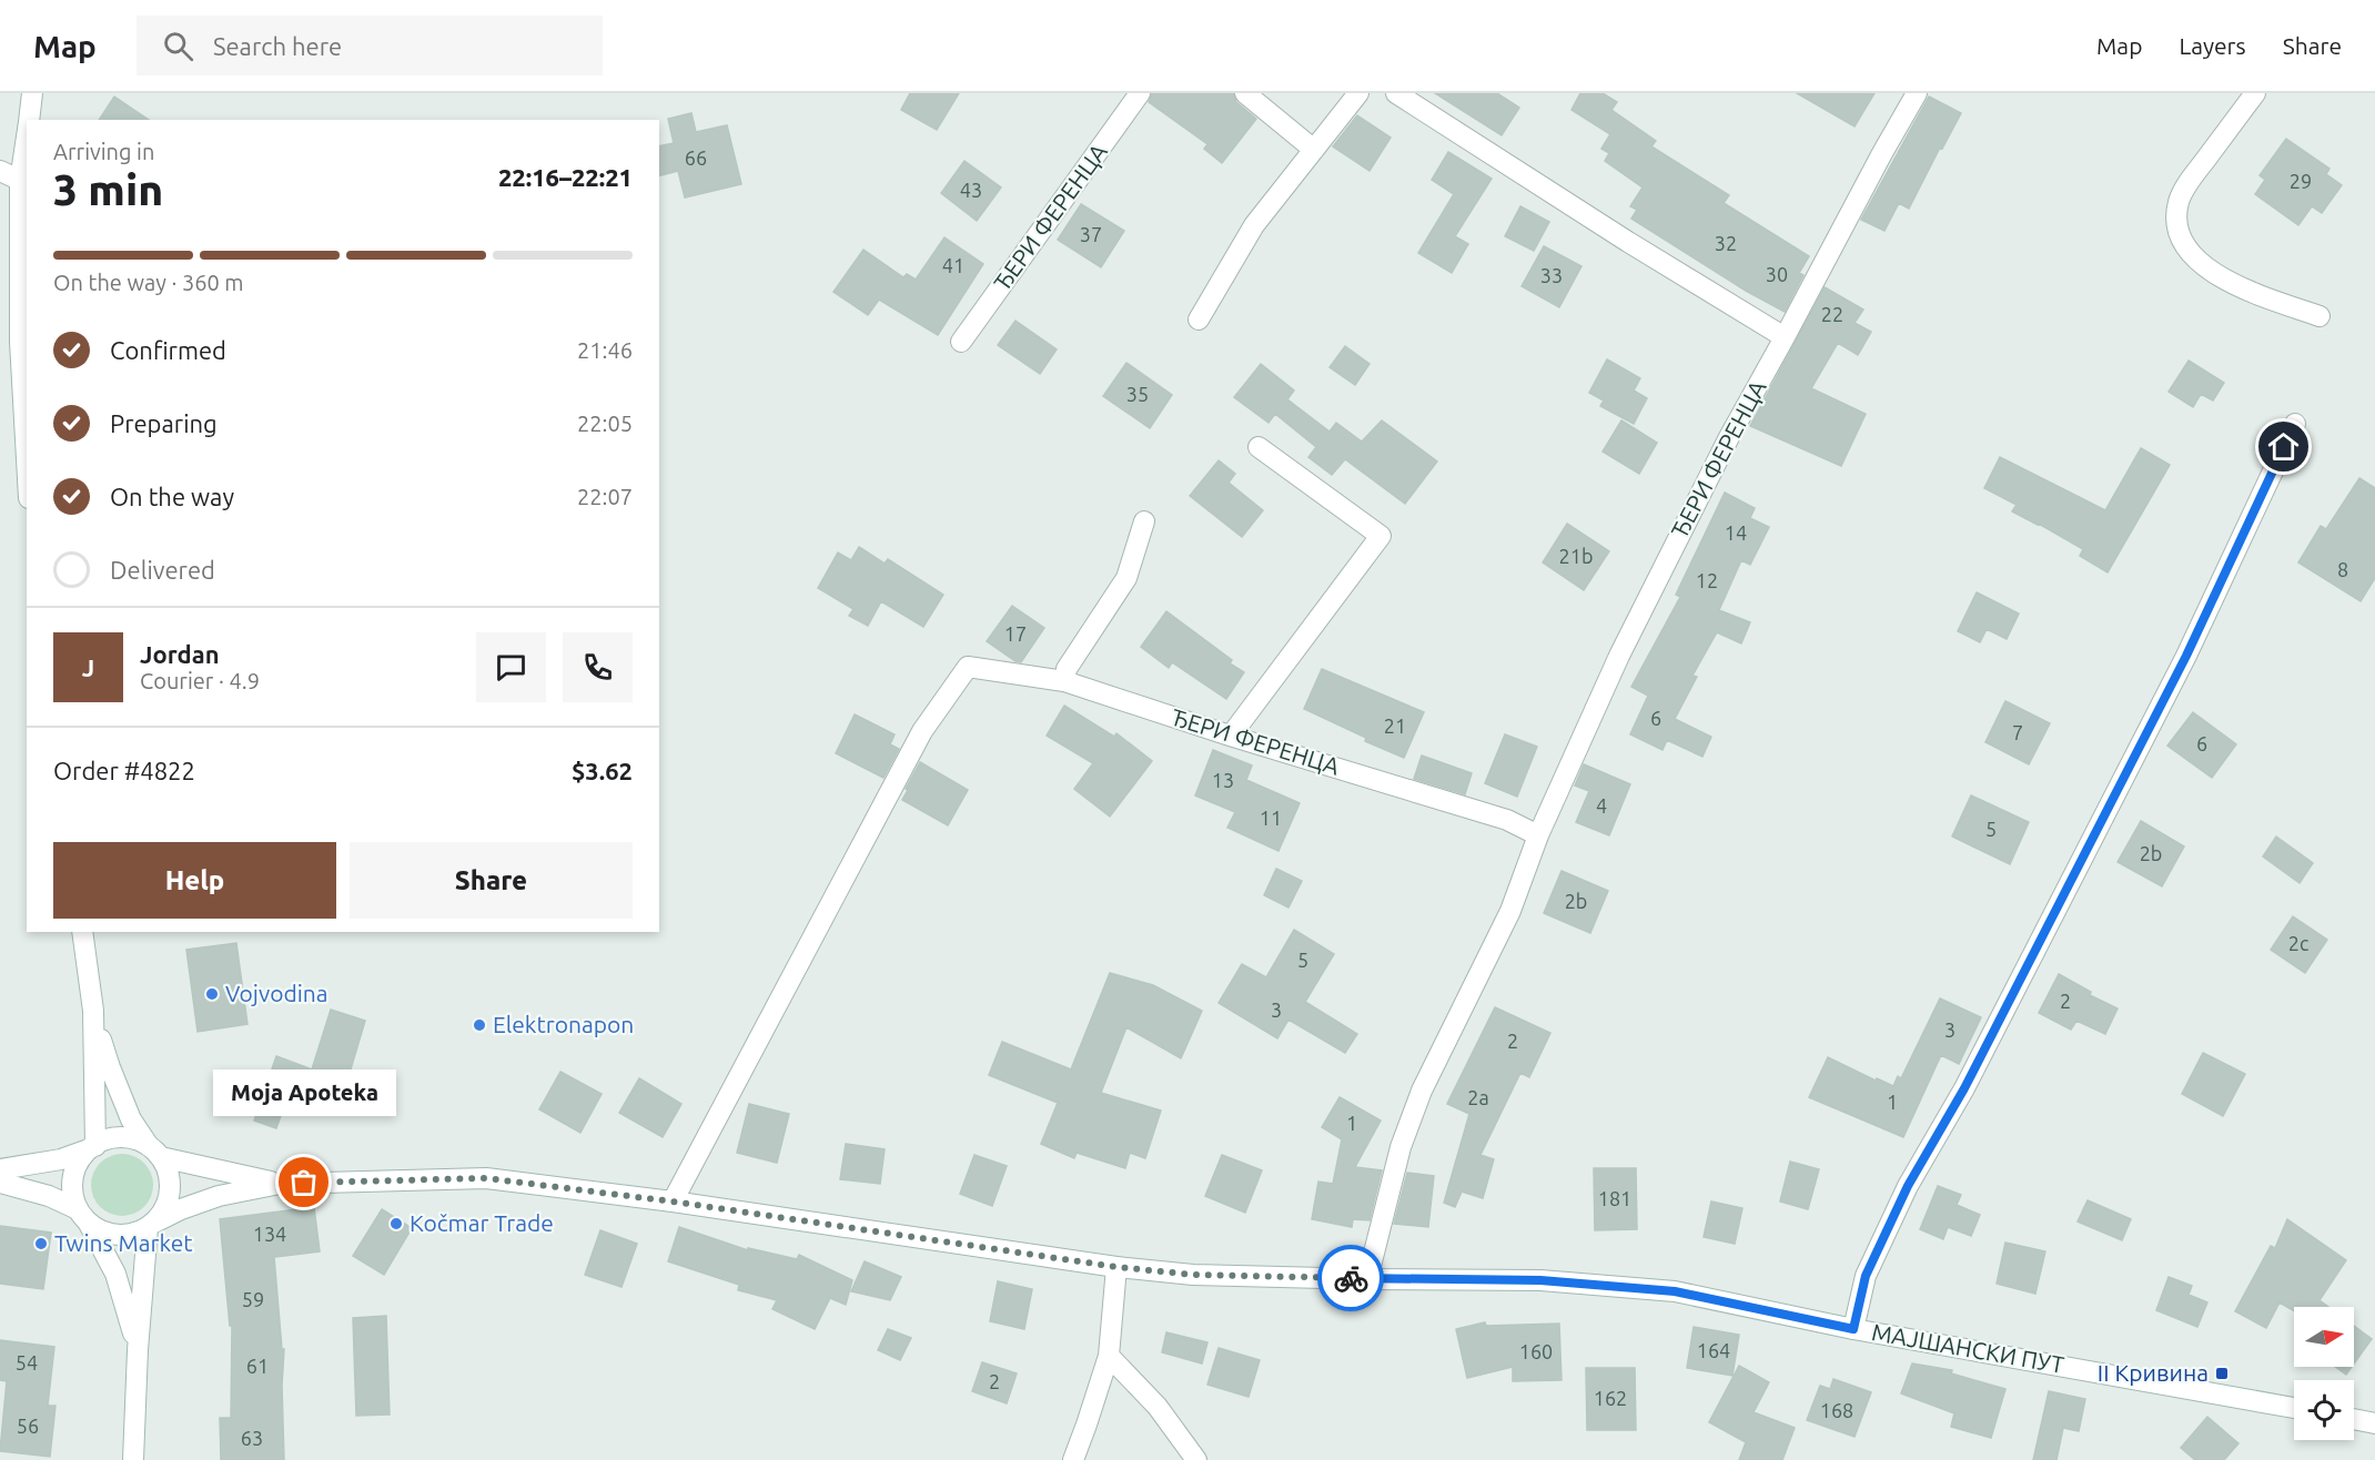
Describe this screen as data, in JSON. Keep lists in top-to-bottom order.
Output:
{
  "streets": {
    "street": ["ЂЕРИ ФЕРЕНЦА", "МАЈШАНСКИ ПУТ"]
  },
  "crossings": [
    ["ЂЕРИ ФЕРЕНЦА", "МАЈШАНСКИ ПУТ"]
  ],
  "places": {
    "other": [
      "Vojvodina",
      "Elektronapon",
      "Moja Apoteka",
      "Kočmar Trade",
      "Twins Market"
    ],
    "transit": ["II Кривина"]
  },
  "house_numbers": [
    "66",
    "29",
    "43",
    "37",
    "32",
    "41",
    "30",
    "33",
    "22",
    "35",
    "14",
    "21b",
    "8",
    "12",
    "17",
    "6",
    "21",
    "7",
    "6",
    "13",
    "4",
    "11",
    "5",
    "2b",
    "2b",
    "2c",
    "5",
    "2",
    "3",
    "3",
    "2",
    "2a",
    "1",
    "1",
    "181",
    "134",
    "59",
    "164",
    "160",
    "54",
    "61",
    "2",
    "162",
    "168",
    "56",
    "63"
  ],
  "north": "right",
  "page": {
    "header": "Map",
    "search": "Search here",
    "nav": ["Map", "Layers", "Share"],
    "heading": ["3 min", "Arriving in", "22:16–22:21"],
    "panel": [
      "Jordan",
      "Courier · 4.9",
      "Order #4822",
      "$3.62"
    ],
    "bar": "On the way · 360 m",
    "list": [
      ["Confirmed", "21:46"],
      ["Preparing", "22:05"],
      ["On the way", "22:07"],
      "Delivered"
    ],
    "round": "J",
    "buttons": ["Help", "Share"],
    "bubble": "Moja Apoteka"
  }
}
